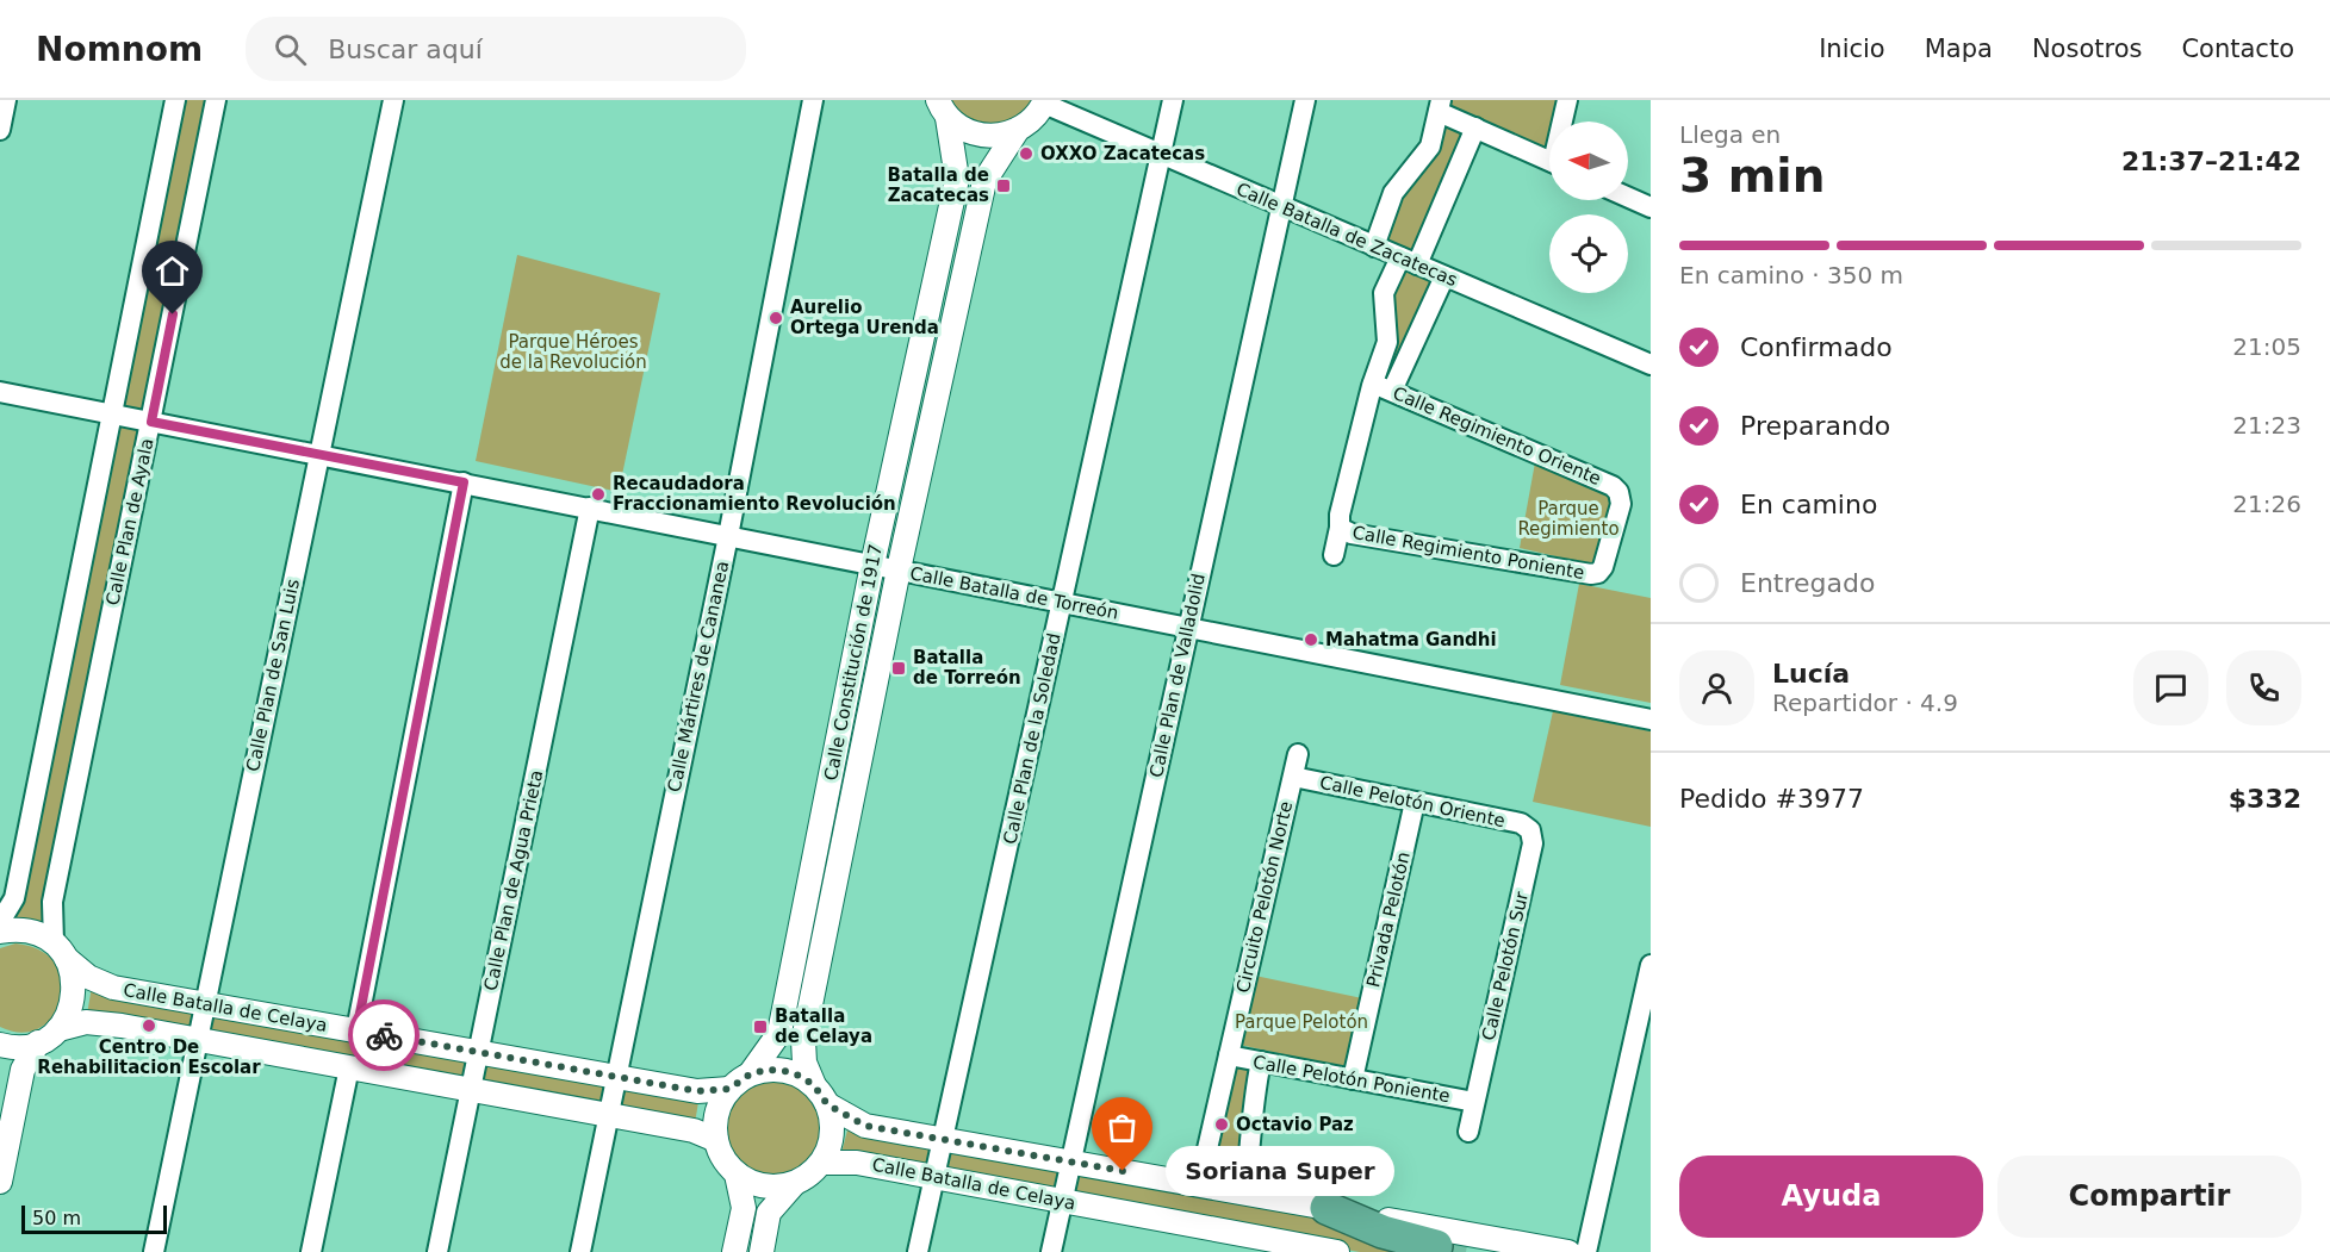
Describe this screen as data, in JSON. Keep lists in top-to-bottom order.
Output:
{
  "streets": {
    "street": [
      "Calle Batalla de Zacatecas",
      "Calle Regimiento Oriente",
      "Calle Plan de Ayala",
      "Calle Regimiento Poniente",
      "Calle Batalla de Torreón",
      "Calle Constitución de 1917",
      "Calle Plan de San Luis",
      "Calle Plan de Valladolid",
      "Calle Mártires de Cananea",
      "Calle Plan de la Soledad",
      "Calle Pelotón Oriente",
      "Calle Plan de Agua Prieta",
      "Circuito Pelotón Norte",
      "Privada Pelotón",
      "Calle Pelotón Sur",
      "Calle Batalla de Celaya",
      "Calle Pelotón Poniente"
    ]
  },
  "crossings": [
    ["Calle Batalla de Zacatecas", "Calle Constitución de 1917"],
    ["Calle Batalla de Zacatecas", "Calle Plan de Valladolid"],
    ["Calle Batalla de Zacatecas", "Calle Plan de la Soledad"],
    ["Calle Regimiento Oriente", "Calle Regimiento Poniente"],
    ["Calle Plan de Ayala", "Calle Batalla de Torreón"],
    ["Calle Plan de Ayala", "Calle Batalla de Celaya"],
    ["Calle Batalla de Torreón", "Calle Constitución de 1917"],
    ["Calle Batalla de Torreón", "Calle Plan de San Luis"],
    ["Calle Batalla de Torreón", "Calle Plan de Valladolid"],
    ["Calle Batalla de Torreón", "Calle Mártires de Cananea"],
    ["Calle Batalla de Torreón", "Calle Plan de la Soledad"],
    ["Calle Batalla de Torreón", "Calle Plan de Agua Prieta"],
    ["Calle Constitución de 1917", "Calle Batalla de Celaya"],
    ["Calle Plan de San Luis", "Calle Batalla de Celaya"],
    ["Calle Plan de Valladolid", "Calle Batalla de Celaya"],
    ["Calle Mártires de Cananea", "Calle Batalla de Celaya"],
    ["Calle Plan de la Soledad", "Calle Batalla de Celaya"],
    ["Calle Pelotón Oriente", "Circuito Pelotón Norte"],
    ["Calle Pelotón Oriente", "Privada Pelotón"],
    ["Calle Pelotón Oriente", "Calle Pelotón Sur"],
    ["Calle Plan de Agua Prieta", "Calle Batalla de Celaya"],
    ["Circuito Pelotón Norte", "Calle Batalla de Celaya"],
    ["Circuito Pelotón Norte", "Calle Pelotón Poniente"],
    ["Privada Pelotón", "Calle Pelotón Poniente"],
    ["Calle Pelotón Sur", "Calle Pelotón Poniente"]
  ],
  "parks": ["Parque Héroes de la Revolución", "Parque Regimiento", "Parque Pelotón"],
  "places": {
    "other": [
      "OXXO Zacatecas",
      "Aurelio Ortega Urenda",
      "Recaudadora Fraccionamiento Revolución",
      "Mahatma Gandhi",
      "Centro De Rehabilitacion Escolar",
      "Octavio Paz",
      "Soriana Super"
    ],
    "transit": ["Batalla de Zacatecas", "Batalla de Torreón", "Batalla de Celaya"]
  },
  "scale_bar": "50 m",
  "north": "left",
  "page": {
    "header": "Nomnom",
    "search": "Buscar aquí",
    "nav": [
      "Inicio",
      "Mapa",
      "Nosotros",
      "Contacto"
    ],
    "heading": ["3 min", "Llega en", "21:37–21:42"],
    "panel": [
      "Lucía",
      "Repartidor · 4.9",
      "Pedido #3977",
      "$332"
    ],
    "bar": "En camino · 350 m",
    "list": [
      ["Confirmado", "21:05"],
      ["Preparando", "21:23"],
      ["En camino", "21:26"],
      "Entregado"
    ],
    "buttons": ["Ayuda", "Compartir"],
    "bubble": "Soriana Super",
    "scale": "50 m"
  }
}
